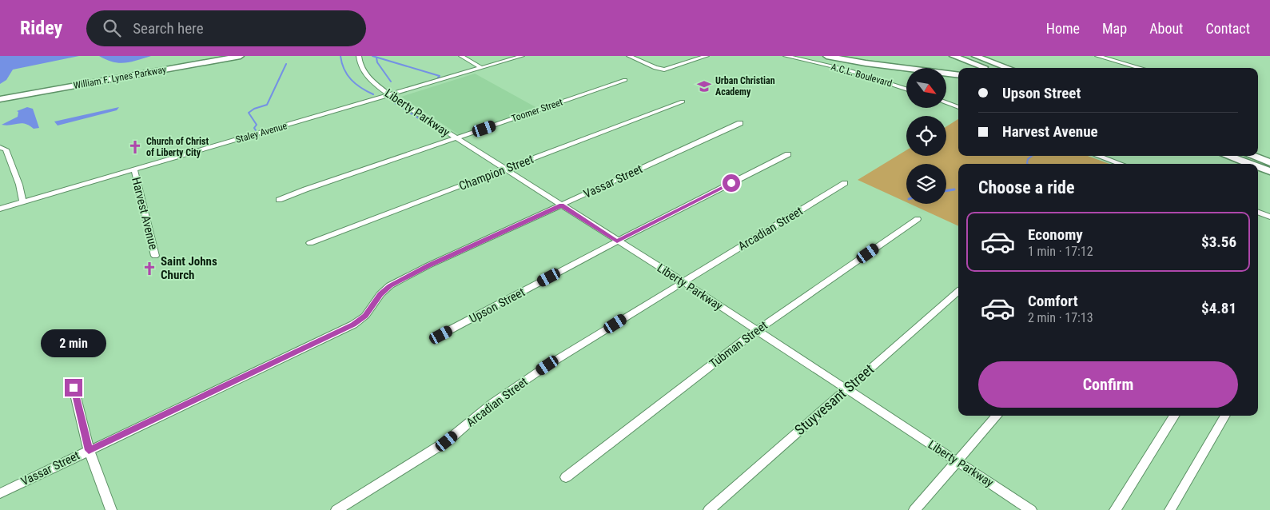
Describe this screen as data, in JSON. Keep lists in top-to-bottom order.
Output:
{
  "streets": {
    "highway": ["William F. Lynes Parkway"],
    "street": [
      "A.C.L. Boulevard",
      "Toomer Street",
      "Liberty Parkway",
      "Staley Avenue",
      "Champion Street",
      "Vassar Street",
      "Harvest Avenue",
      "Arcadian Street",
      "Upson Street",
      "Tubman Street",
      "Stuyvesant Street"
    ]
  },
  "crossings": [
    ["Toomer Street", "Liberty Parkway"],
    ["Liberty Parkway", "Staley Avenue"],
    ["Liberty Parkway", "Champion Street"],
    ["Liberty Parkway", "Vassar Street"],
    ["Liberty Parkway", "Arcadian Street"],
    ["Liberty Parkway", "Upson Street"],
    ["Liberty Parkway", "Tubman Street"],
    ["Liberty Parkway", "Stuyvesant Street"],
    ["Staley Avenue", "Harvest Avenue"]
  ],
  "places": {
    "school or university": ["Urban Christian Academy"],
    "church": ["Church of Christ of Liberty City", "Saint Johns Church"]
  },
  "north": "bottom right",
  "page": {
    "header": "Ridey",
    "search": "Search here",
    "nav": [
      "Home",
      "Map",
      "About",
      "Contact"
    ],
    "banner": ["Upson Street", "Harvest Avenue"],
    "heading": "Choose a ride",
    "list": [
      {
        "name": "Economy",
        "note": "1 min · 17:12",
        "value": "$3.56"
      },
      {
        "name": "Comfort",
        "note": "2 min · 17:13",
        "value": "$4.81"
      }
    ],
    "bubble": "2 min",
    "buttons": "Confirm"
  }
}
